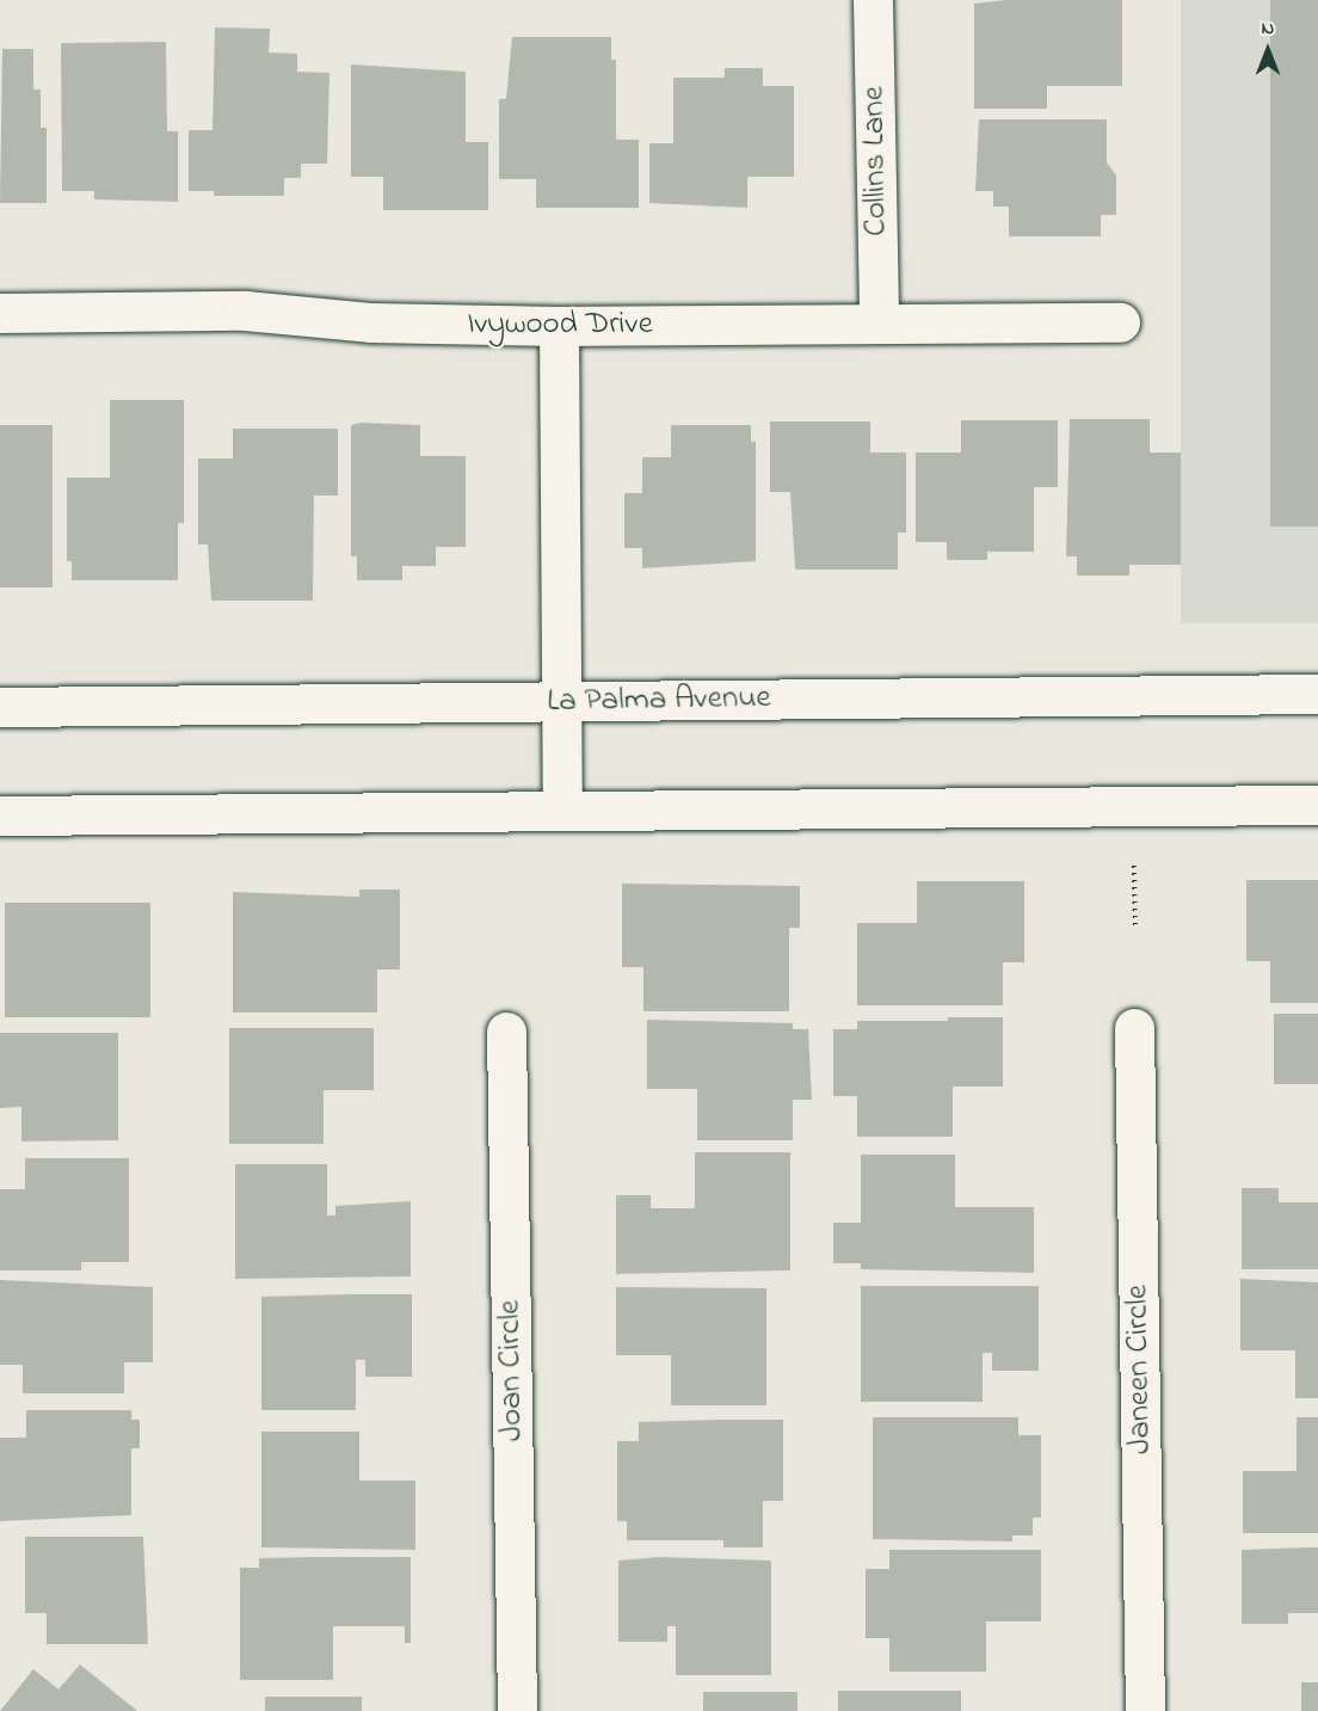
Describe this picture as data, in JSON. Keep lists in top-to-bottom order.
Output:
{
  "streets": {
    "street": [
      "Collins Lane",
      "Ivywood Drive",
      "La Palma Avenue",
      "Janeen Circle",
      "Joan Circle"
    ]
  },
  "crossings": [
    ["Collins Lane", "Ivywood Drive"]
  ],
  "north": "top"
}
